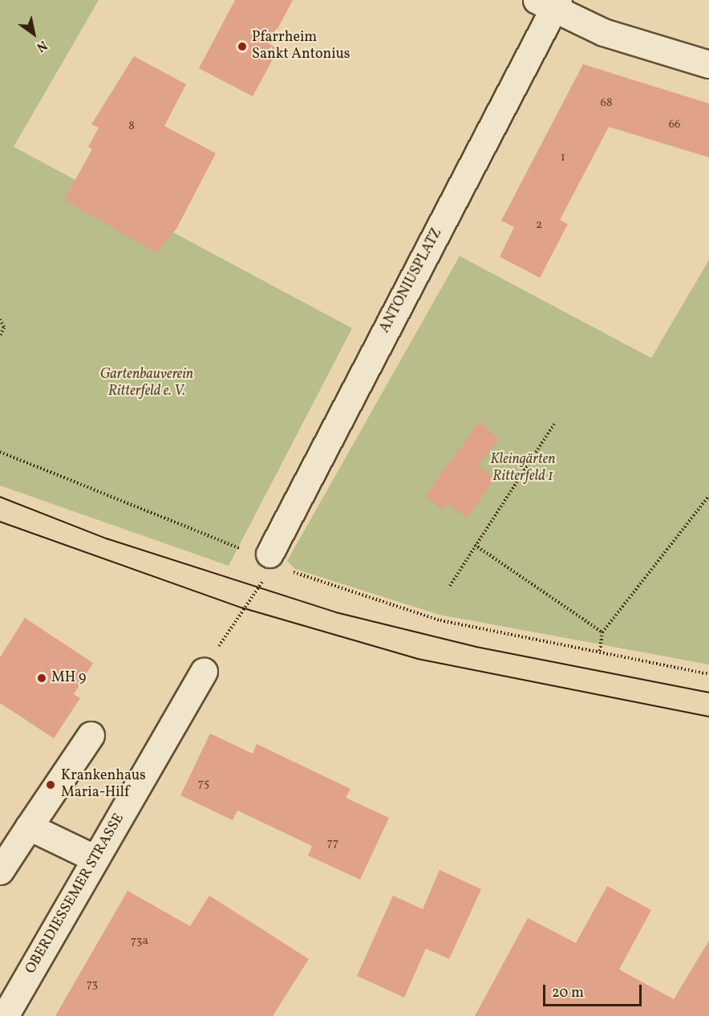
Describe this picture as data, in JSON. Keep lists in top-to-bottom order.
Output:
{
  "streets": {
    "street": ["ANTONIUSPLATZ", "OBERDIESSEMER STRASSE"]
  },
  "parks": ["Gartenbauverein Ritterfeld e. V.", "Kleingärten Ritterfeld 1"],
  "places": ["Pfarrheim Sankt Antonius", "MH 9", "Krankenhaus Maria-Hilf"],
  "house_numbers": [
    "68",
    "66",
    "8",
    "1",
    "2",
    "75",
    "77",
    "73a",
    "73"
  ],
  "scale_bar": "20 m",
  "north": "bottom right"
}
